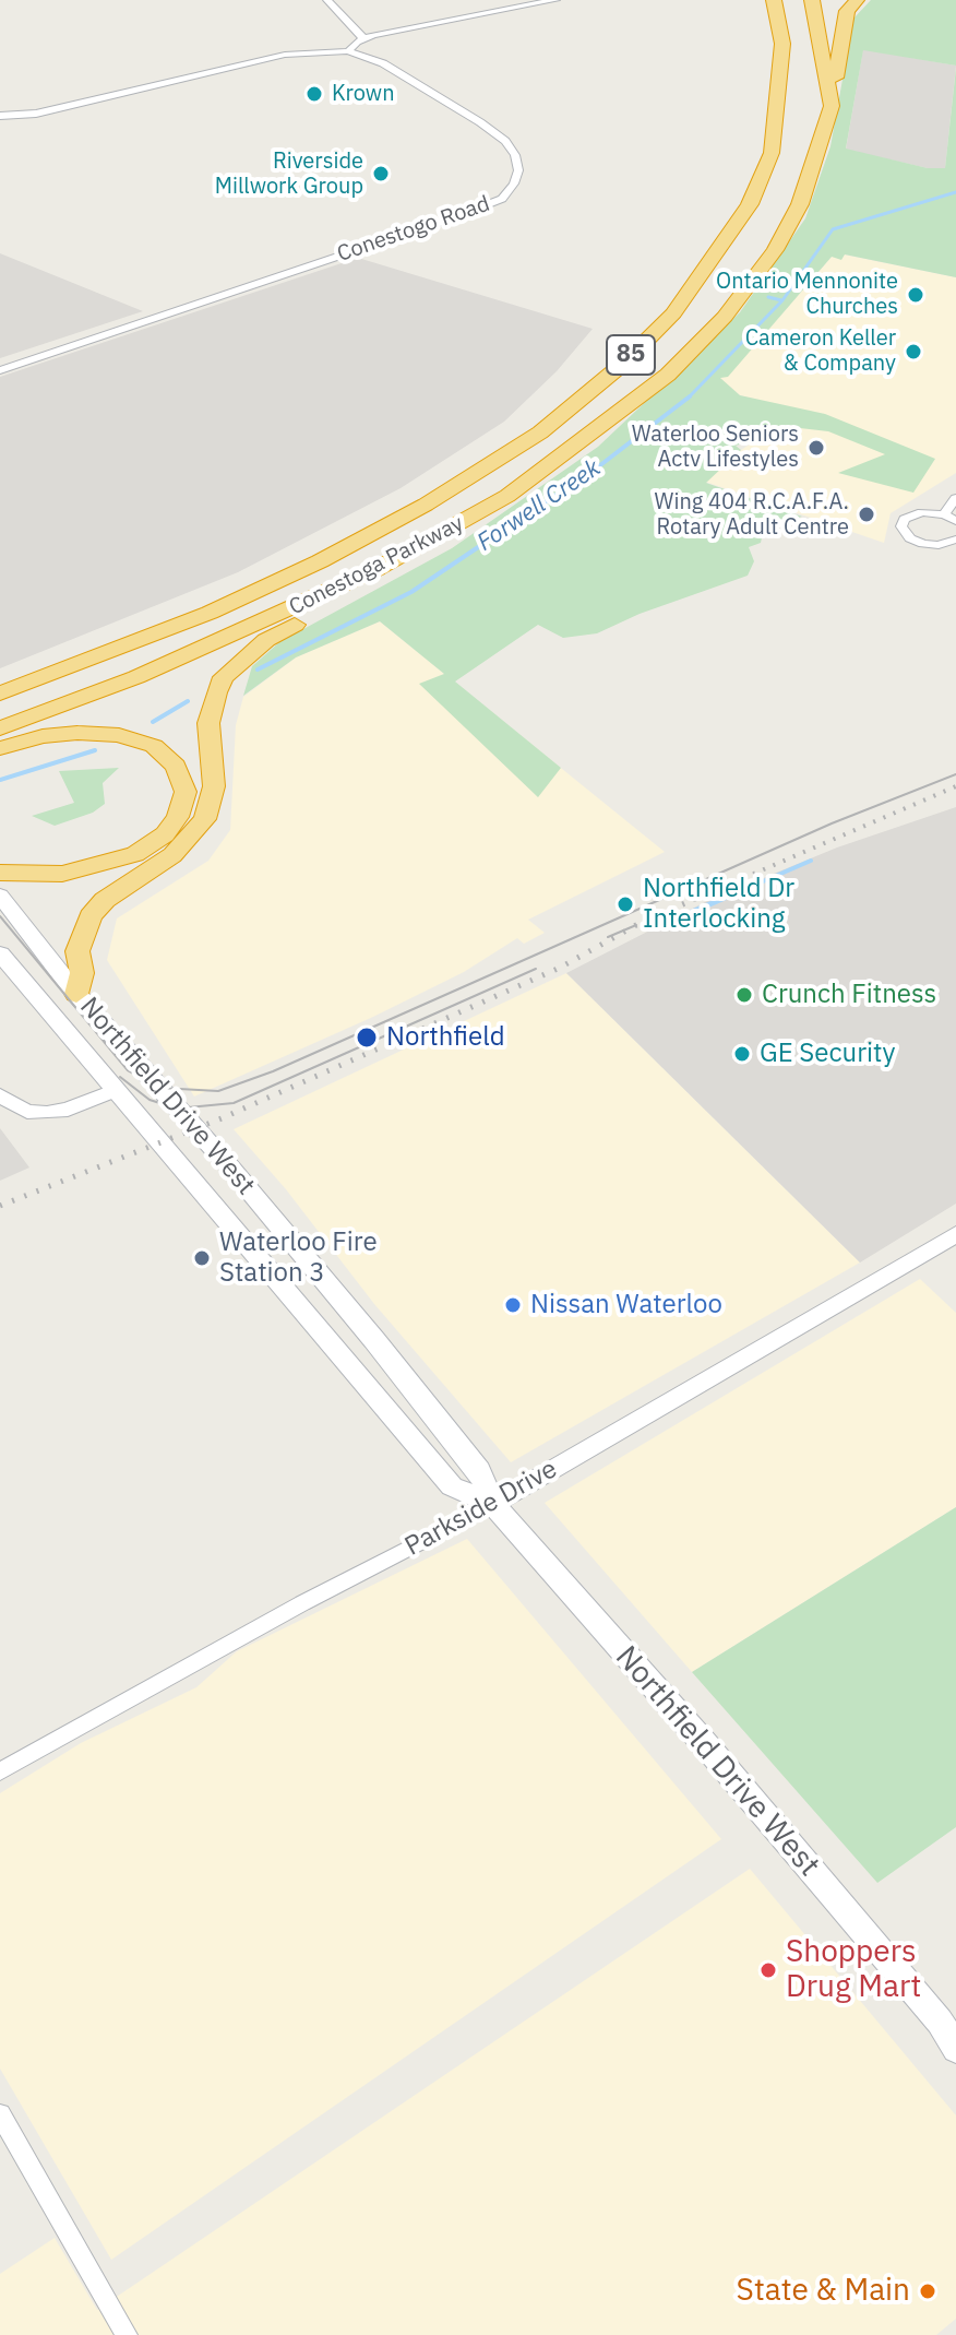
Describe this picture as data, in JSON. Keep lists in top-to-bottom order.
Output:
{
  "streets": {
    "highway": ["85", "Conestoga Parkway"],
    "main road": ["Northfield Drive West"],
    "street": ["Conestogo Road", "Parkside Drive"]
  },
  "crossings": [
    ["Northfield Drive West", "Parkside Drive"]
  ],
  "water": ["Forwell Creek"],
  "places": [
    "Krown",
    "Riverside Millwork Group",
    "Ontario Mennonite Churches",
    "Cameron Keller & Company",
    "Waterloo Seniors Actv Lifestyles",
    "Wing 404 R.C.A.F.A. Rotary Adult Centre",
    "Northfield Dr Interlocking",
    "Crunch Fitness",
    "Northfield",
    "GE Security",
    "Waterloo Fire Station 3",
    "Nissan Waterloo",
    "Shoppers Drug Mart",
    "State & Main"
  ]
}
